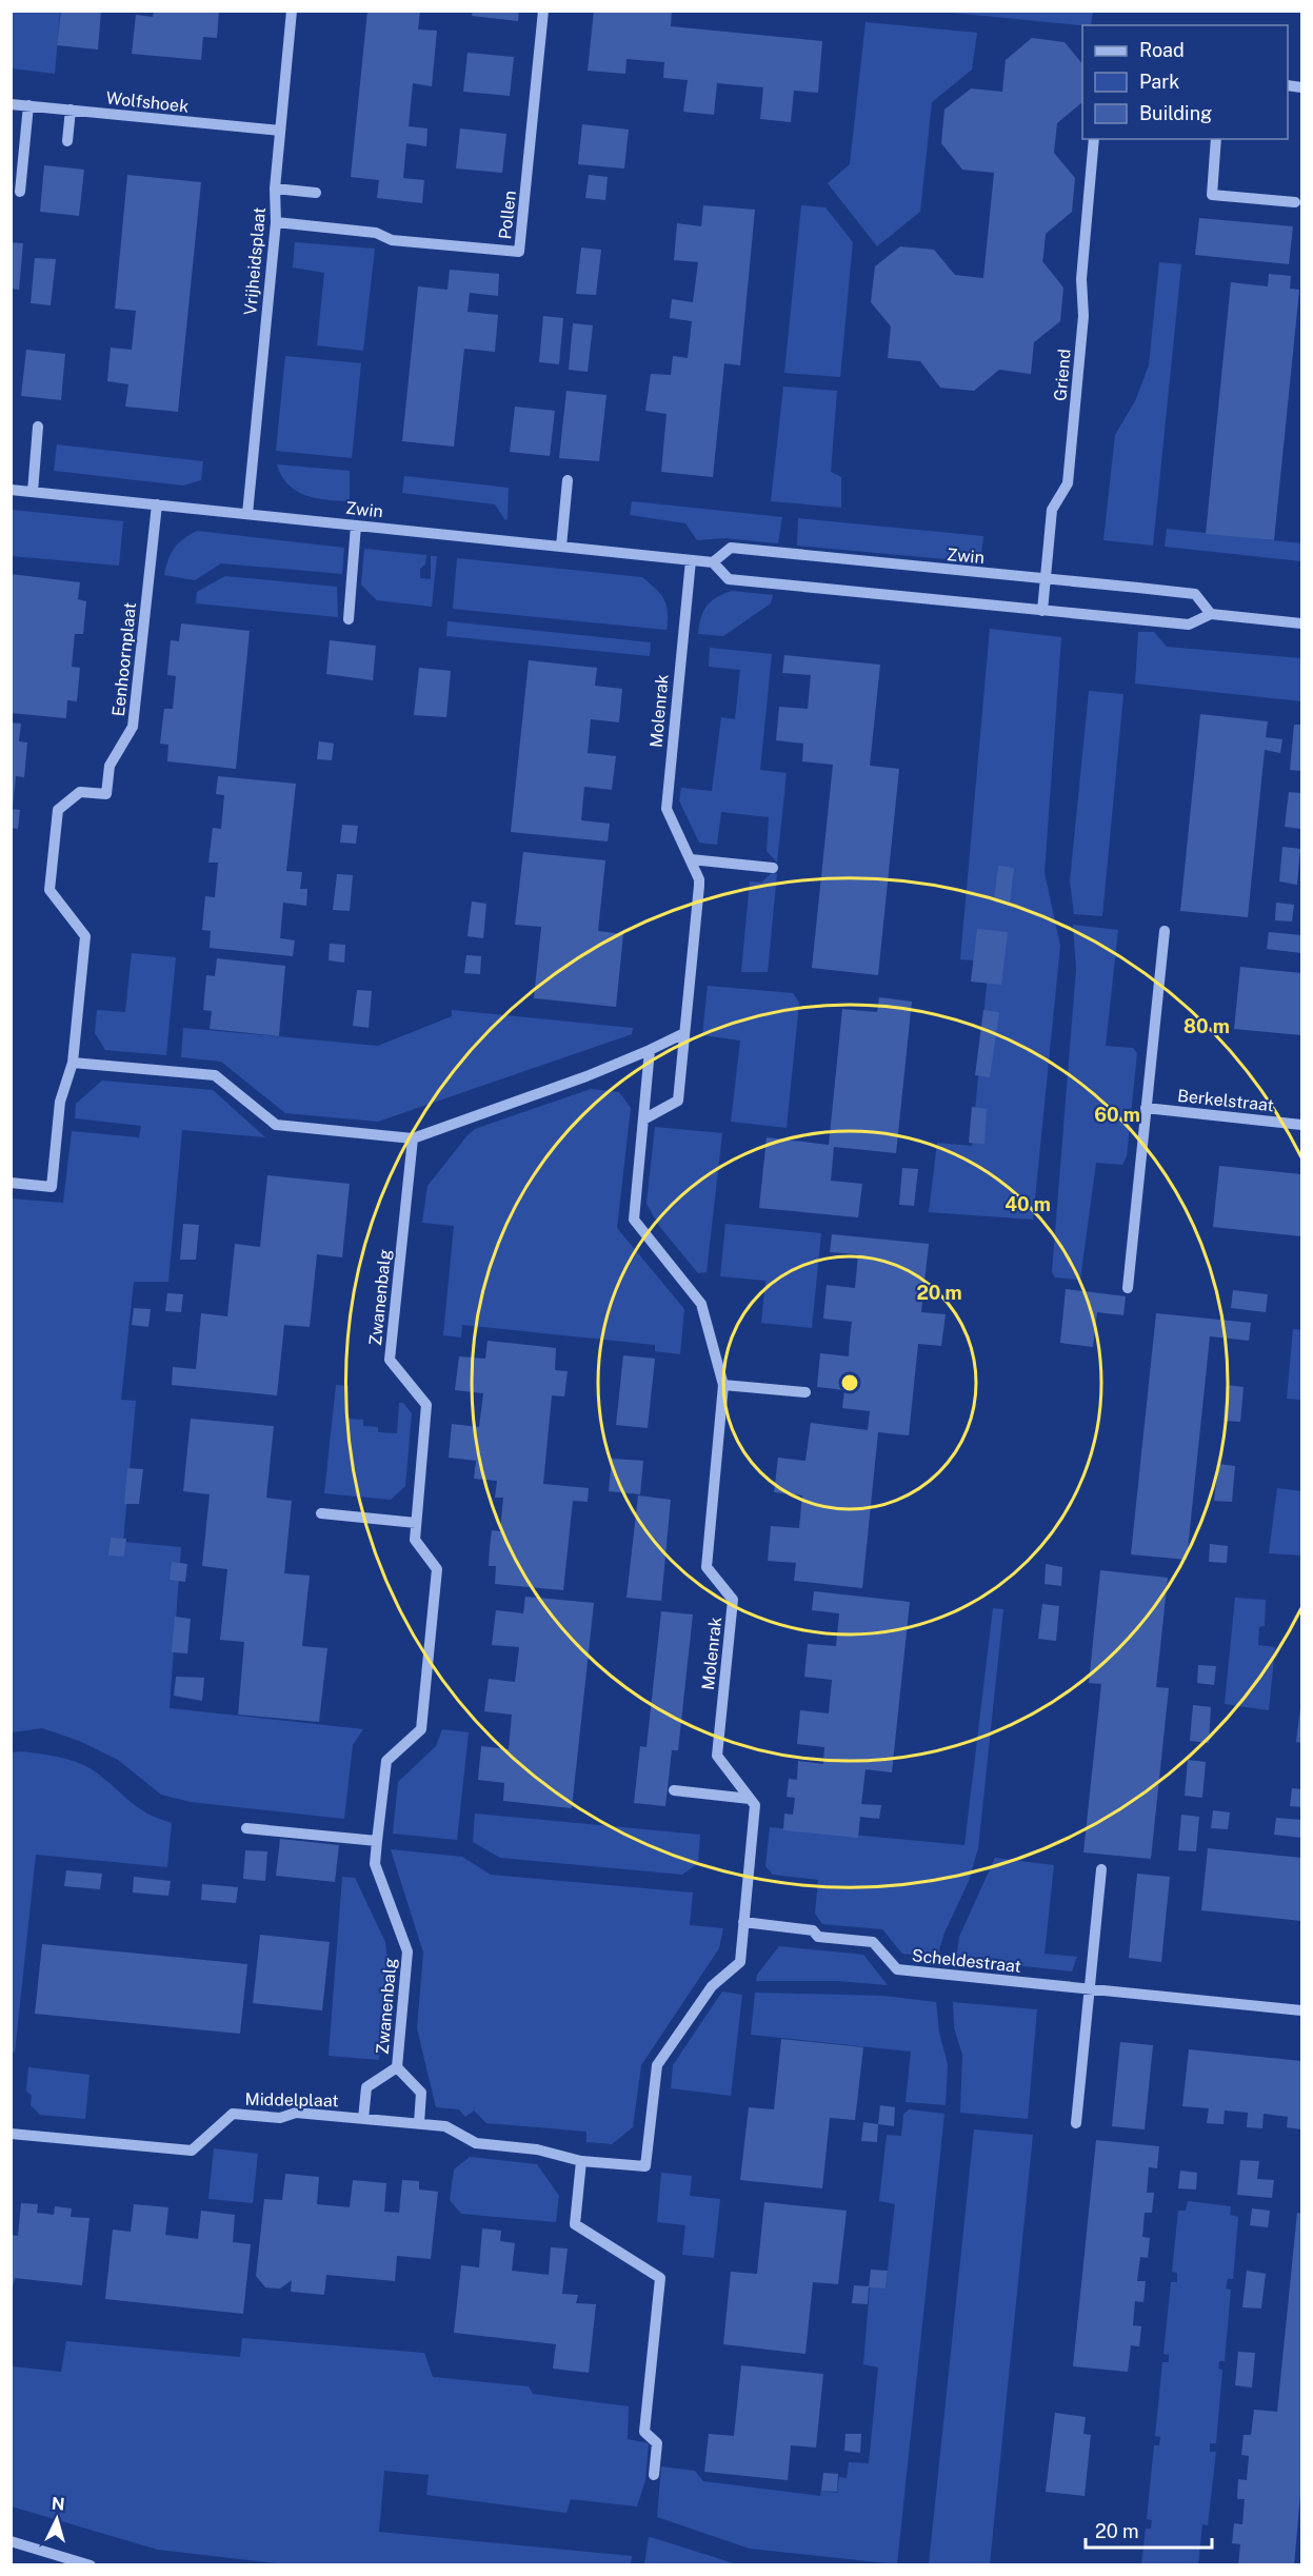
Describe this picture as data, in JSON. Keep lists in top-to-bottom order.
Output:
{
  "streets": {
    "street": [
      "Wolfshoek",
      "Pollen",
      "Vrijheidsplaat",
      "Griend",
      "Zwin",
      "Eenhoornplaat",
      "Molenrak",
      "Berkelstraat",
      "Zwanenbalg",
      "Scheldestraat",
      "Middelplaat"
    ]
  },
  "crossings": [
    ["Wolfshoek", "Vrijheidsplaat"],
    ["Pollen", "Vrijheidsplaat"],
    ["Vrijheidsplaat", "Zwin"],
    ["Griend", "Zwin"],
    ["Zwin", "Eenhoornplaat"],
    ["Zwin", "Molenrak"],
    ["Zwanenbalg", "Middelplaat"],
    ["Scheldestraat", "Middelplaat"]
  ],
  "legend": ["Road", "Park", "Building"],
  "scale_bar": "20 m",
  "north": "top",
  "rings": [
    "80 m",
    "60 m",
    "40 m",
    "20 m"
  ]
}
